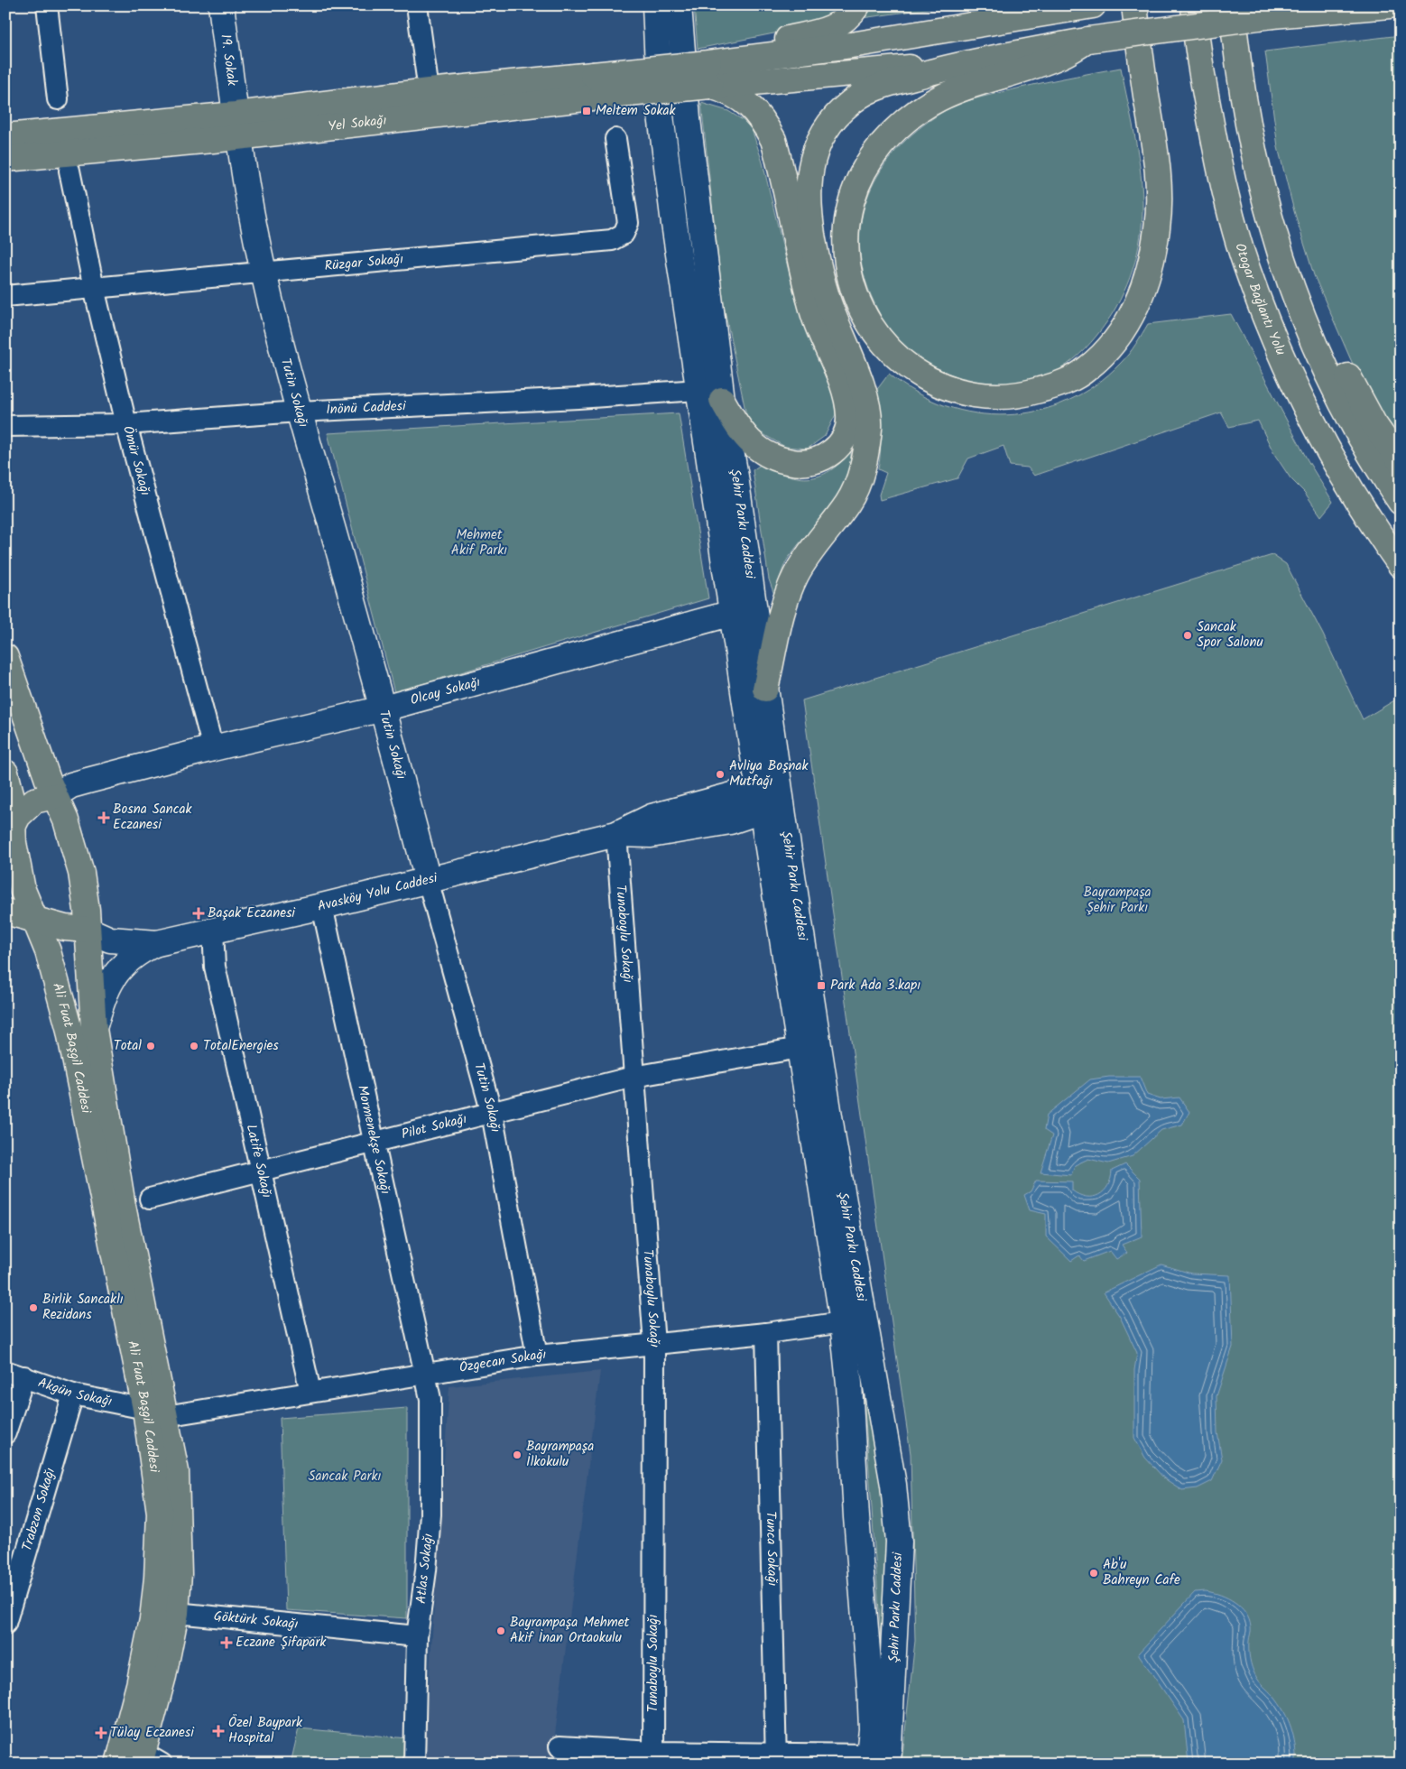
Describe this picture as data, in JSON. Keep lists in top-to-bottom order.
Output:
{
  "streets": {
    "main road": [
      "19. Sokak",
      "Yel Sokağı",
      "Otogar Bağlantı Yolu",
      "Tutin Sokağı",
      "Şehir Parkı Caddesi",
      "Olcay Sokağı",
      "Avasköy Yolu Caddesi",
      "Ali Fuat Başgil Caddesi"
    ],
    "street": [
      "Rüzgar Sokağı",
      "İnönü Caddesi",
      "Ömür Sokağı",
      "Tunaboylu Sokağı",
      "Pilot Sokağı",
      "Mormenekşe Sokağı",
      "Latife Sokağı",
      "Özgecan Sokağı",
      "Akgün Sokağı",
      "Trabzon Sokağı",
      "Tunca Sokağı",
      "Atlas Sokağı",
      "Göktürk Sokağı"
    ]
  },
  "crossings": [
    ["19. Sokak", "Yel Sokağı"],
    ["19. Sokak", "Tutin Sokağı"],
    ["Yel Sokağı", "Tutin Sokağı"],
    ["Rüzgar Sokağı", "Tutin Sokağı"],
    ["Rüzgar Sokağı", "Ömür Sokağı"],
    ["Tutin Sokağı", "İnönü Caddesi"],
    ["Tutin Sokağı", "Olcay Sokağı"],
    ["Tutin Sokağı", "Avasköy Yolu Caddesi"],
    ["Tutin Sokağı", "Pilot Sokağı"],
    ["Tutin Sokağı", "Özgecan Sokağı"],
    ["İnönü Caddesi", "Ömür Sokağı"],
    ["İnönü Caddesi", "Şehir Parkı Caddesi"],
    ["Ömür Sokağı", "Olcay Sokağı"],
    ["Şehir Parkı Caddesi", "Olcay Sokağı"],
    ["Şehir Parkı Caddesi", "Avasköy Yolu Caddesi"],
    ["Şehir Parkı Caddesi", "Pilot Sokağı"],
    ["Şehir Parkı Caddesi", "Özgecan Sokağı"],
    ["Olcay Sokağı", "Ali Fuat Başgil Caddesi"],
    ["Avasköy Yolu Caddesi", "Tunaboylu Sokağı"],
    ["Avasköy Yolu Caddesi", "Ali Fuat Başgil Caddesi"],
    ["Avasköy Yolu Caddesi", "Mormenekşe Sokağı"],
    ["Avasköy Yolu Caddesi", "Latife Sokağı"],
    ["Tunaboylu Sokağı", "Pilot Sokağı"],
    ["Tunaboylu Sokağı", "Özgecan Sokağı"],
    ["Ali Fuat Başgil Caddesi", "Özgecan Sokağı"],
    ["Ali Fuat Başgil Caddesi", "Akgün Sokağı"],
    ["Ali Fuat Başgil Caddesi", "Göktürk Sokağı"],
    ["Pilot Sokağı", "Mormenekşe Sokağı"],
    ["Pilot Sokağı", "Latife Sokağı"],
    ["Mormenekşe Sokağı", "Özgecan Sokağı"],
    ["Mormenekşe Sokağı", "Atlas Sokağı"],
    ["Latife Sokağı", "Özgecan Sokağı"],
    ["Özgecan Sokağı", "Akgün Sokağı"],
    ["Özgecan Sokağı", "Tunca Sokağı"],
    ["Özgecan Sokağı", "Atlas Sokağı"],
    ["Akgün Sokağı", "Trabzon Sokağı"],
    ["Atlas Sokağı", "Göktürk Sokağı"]
  ],
  "parks": ["Mehmet Akif Parkı", "Bayrampaşa Şehir Parkı", "Sancak Parkı"],
  "places": {
    "transit": ["Meltem Sokak", "Park Ada 3.kapı"],
    "other": [
      "Sancak Spor Salonu",
      "Avliya Boşnak Mutfağı",
      "Total",
      "TotalEnergies",
      "Birlik Sancaklı Rezidans",
      "Bayrampaşa İlkokulu",
      "Ab'u Bahreyn Cafe",
      "Bayrampaşa Mehmet Akif İnan Ortaokulu"
    ],
    "health": [
      "Bosna Sancak Eczanesi",
      "Başak Eczanesi",
      "Eczane Şifapark",
      "Özel Baypark Hospital",
      "Tülay Eczanesi"
    ]
  }
}
